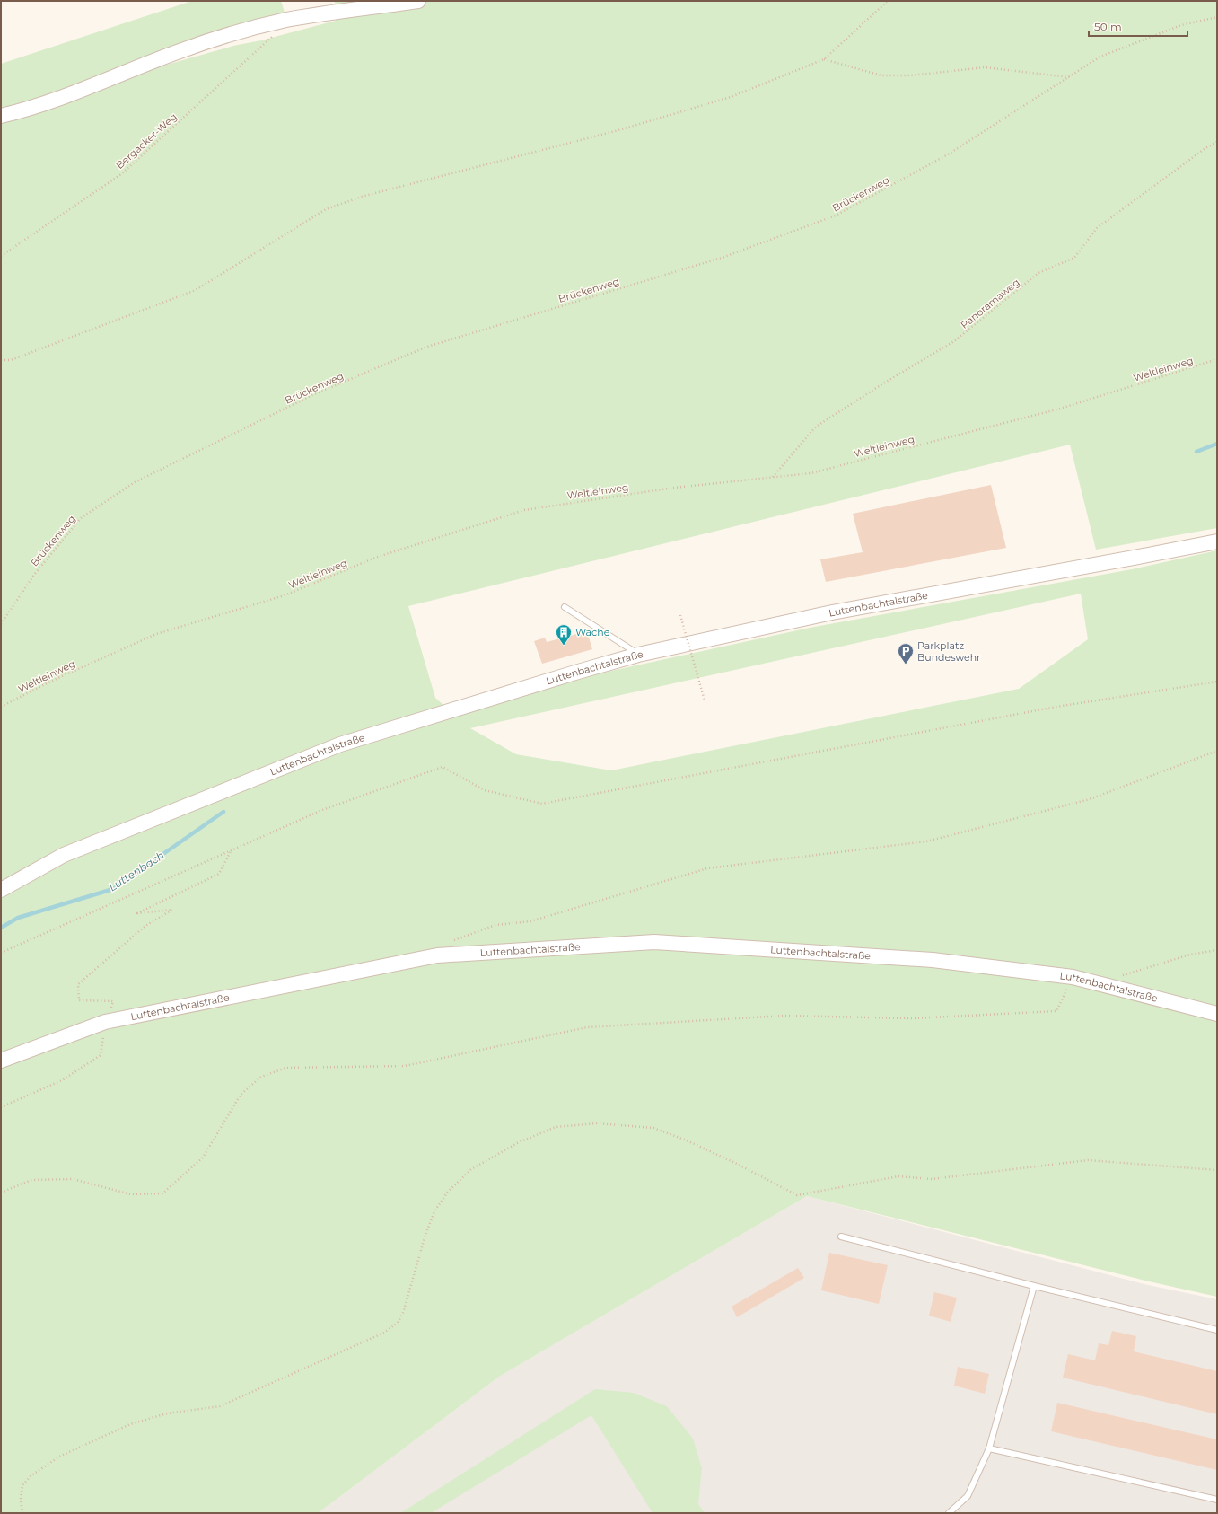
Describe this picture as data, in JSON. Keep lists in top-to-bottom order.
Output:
{
  "streets": {
    "street": ["Luttenbachtalstraße"],
    "path": [
      "Bergacker-Weg",
      "Brückenweg",
      "Panoramaweg",
      "Weltleinweg"
    ]
  },
  "crossings": [
    ["Panoramaweg", "Weltleinweg"]
  ],
  "water": ["Luttenbach"],
  "places": {
    "building": ["Wache"],
    "parking": ["Parkplatz Bundeswehr"]
  },
  "scale_bar": "50 m"
}
